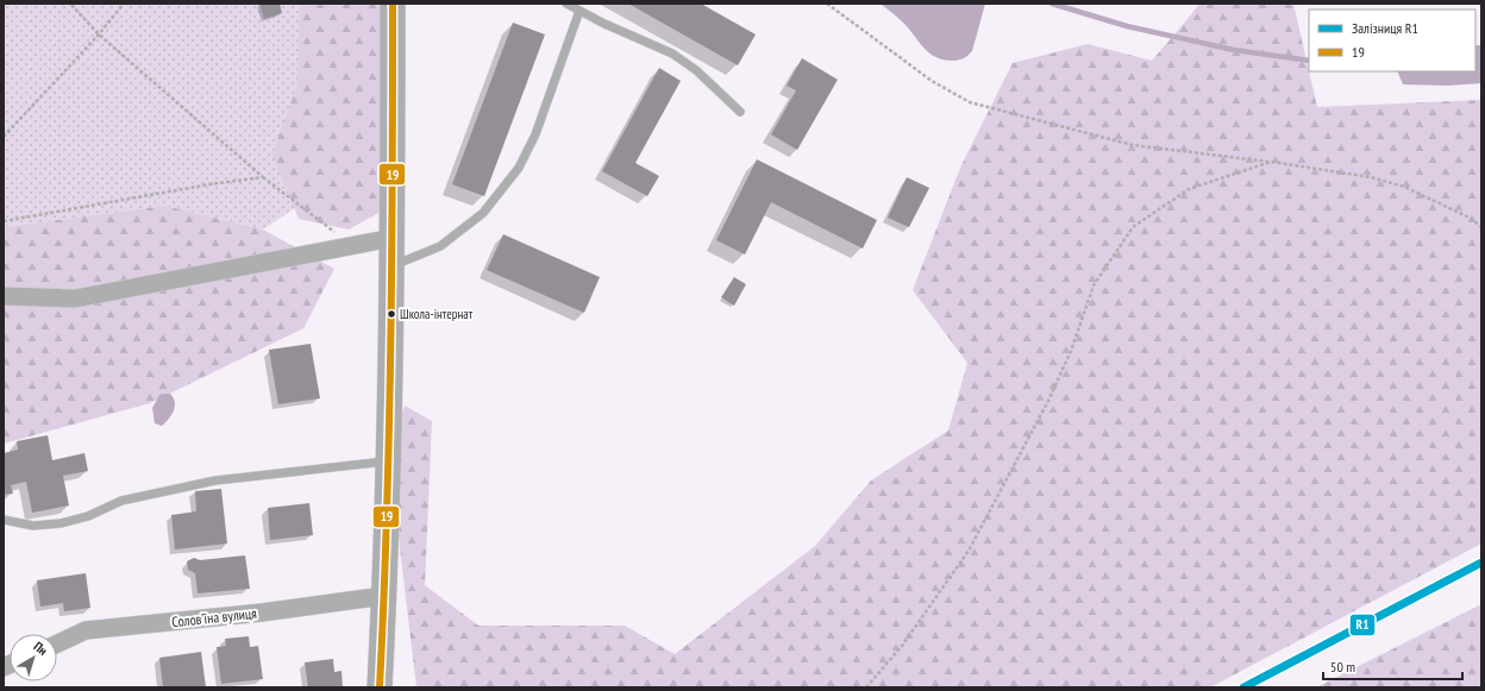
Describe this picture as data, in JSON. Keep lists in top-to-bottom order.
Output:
{
  "streets": {
    "street": ["Соловʼїна вулиця"]
  },
  "places": ["Школа-інтернат"],
  "lines": ["transit line 19", "rail line R1"],
  "legend": ["Залізниця R1", "19"],
  "scale_bar": "50 m",
  "north": "top right"
}
